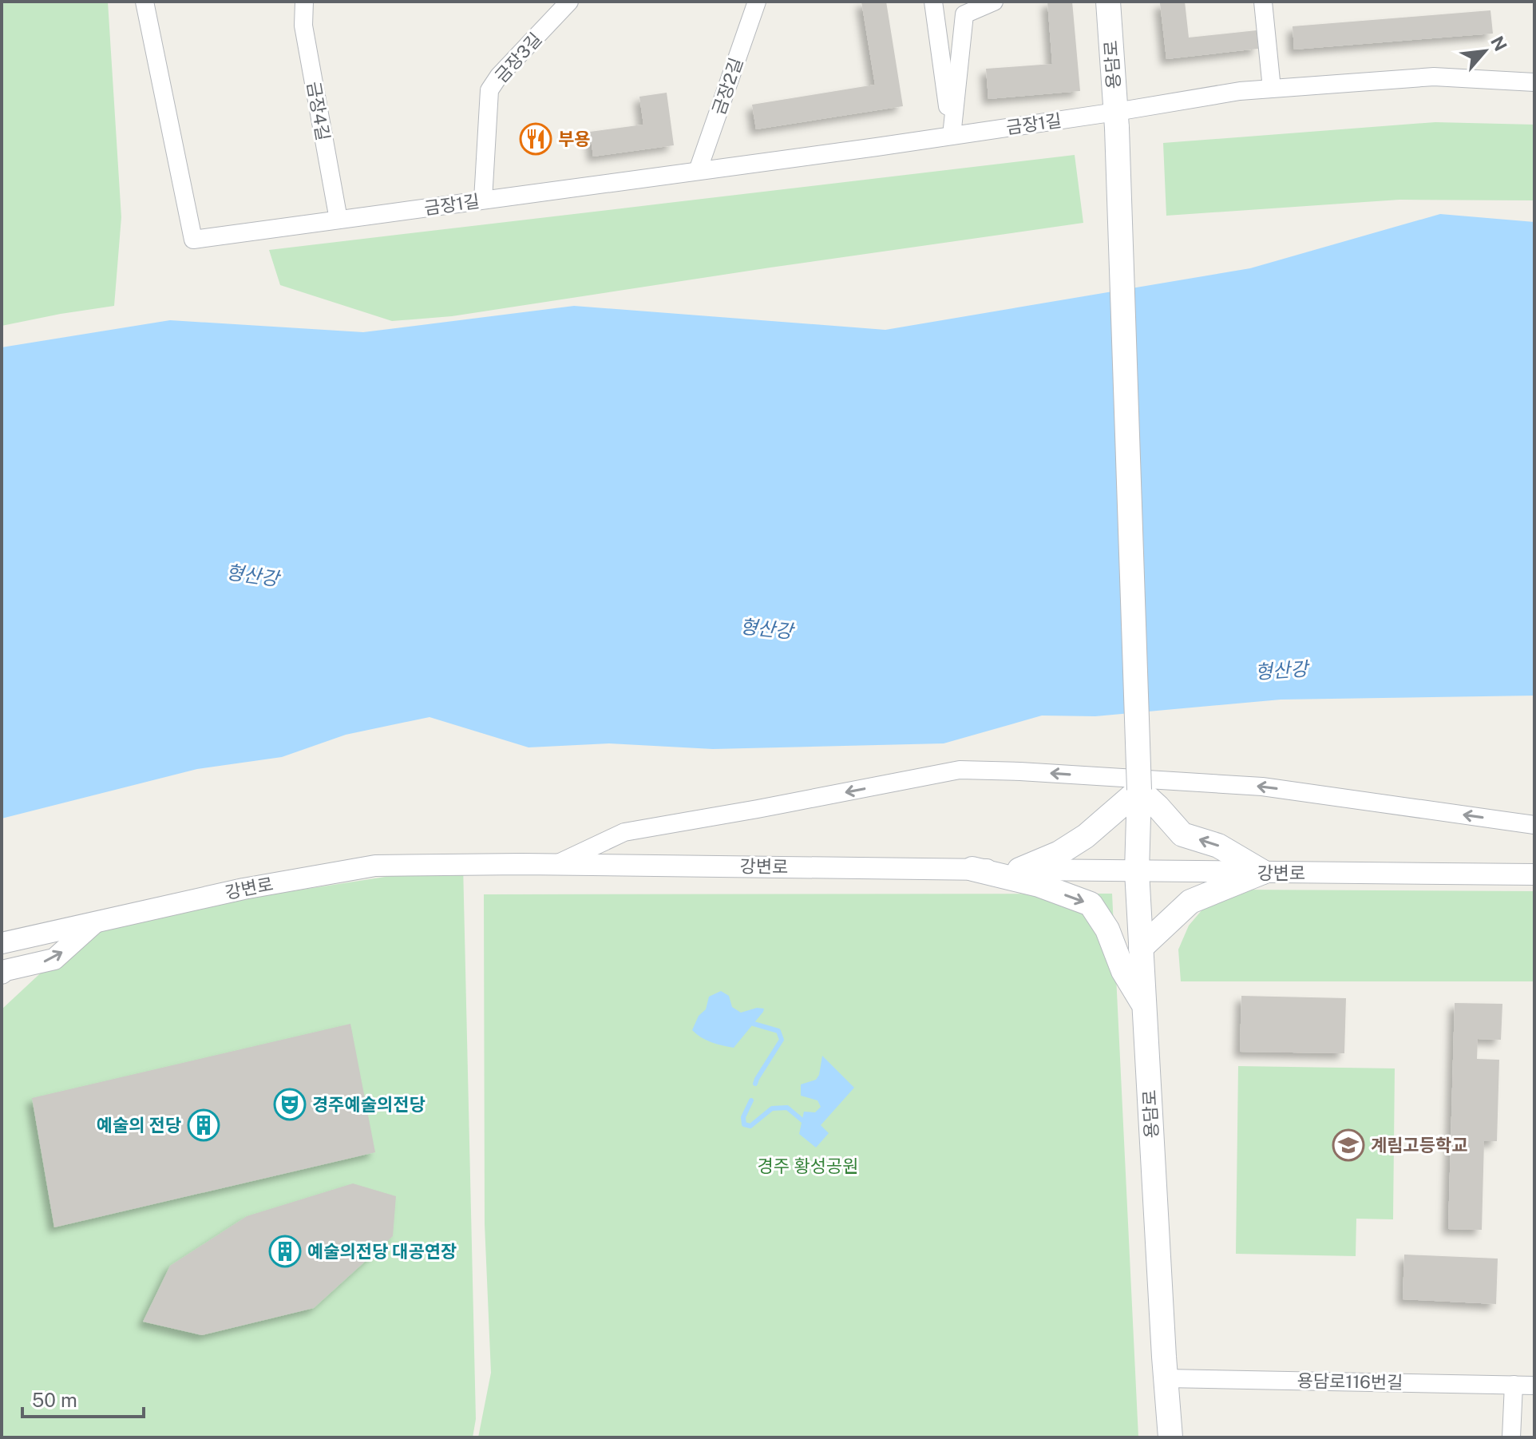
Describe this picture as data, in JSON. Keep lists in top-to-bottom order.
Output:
{
  "streets": {
    "main road": ["용담로"],
    "street": [
      "금장3길",
      "금장2길",
      "금장4길",
      "금장1길",
      "강변로",
      "용담로116번길"
    ]
  },
  "crossings": [
    ["금장3길", "금장1길"],
    ["용담로", "금장1길"],
    ["용담로", "강변로"],
    ["용담로", "용담로116번길"],
    ["금장2길", "금장1길"],
    ["금장4길", "금장1길"]
  ],
  "water": ["형산강"],
  "parks": ["경주 황성공원"],
  "places": {
    "restaurant": ["부용"],
    "theatre": ["경주예술의전당"],
    "building": ["예술의 전당", "예술의전당 대공연장"],
    "school or university": ["계림고등학교"]
  },
  "scale_bar": "50 m",
  "north": "top right"
}
